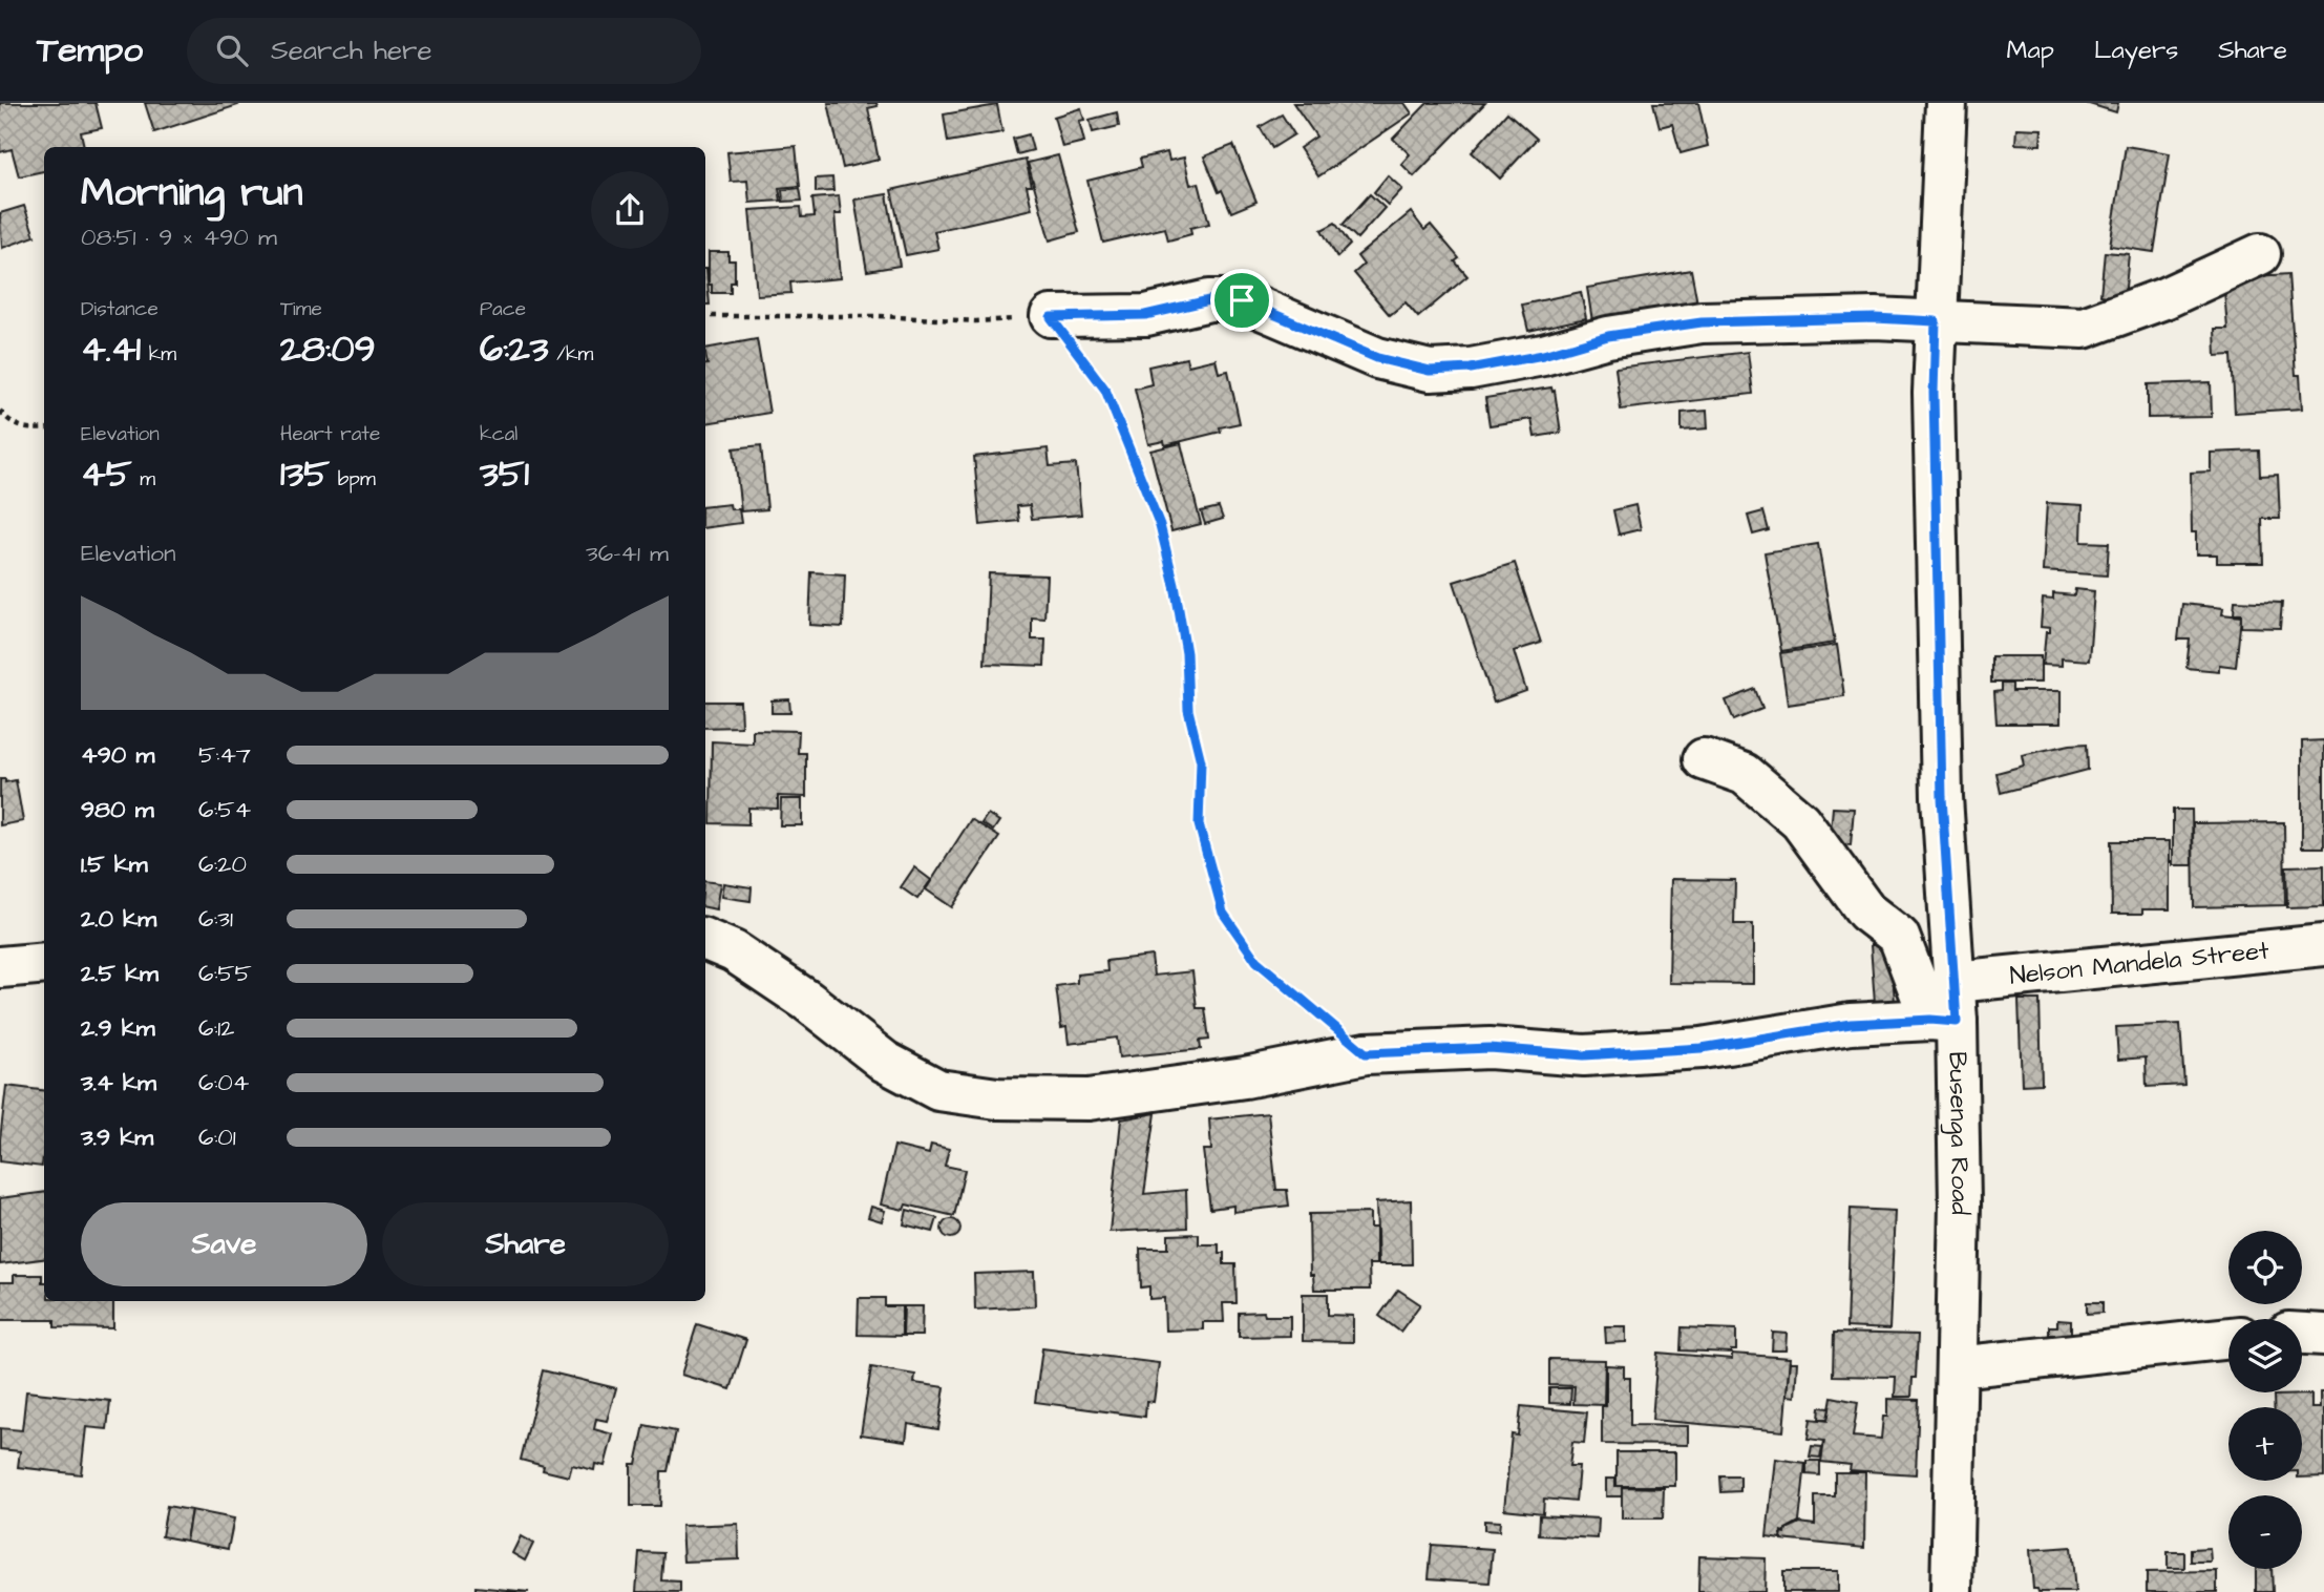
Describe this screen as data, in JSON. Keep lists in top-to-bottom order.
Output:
{
  "streets": {
    "street": ["Nelson Mandela Street", "Busenga Road"]
  },
  "crossings": [
    ["Nelson Mandela Street", "Busenga Road"]
  ],
  "page": {
    "header": "Tempo",
    "search": "Search here",
    "nav": ["Map", "Layers", "Share"],
    "heading": ["Morning run", "08:51 · 9 × 490 m"],
    "stats": [
      ["Distance", "4.41 km"],
      ["Time", "28:09"],
      ["Pace", "6:23 /km"],
      ["Elevation", "45 m"],
      ["Heart rate", "135 bpm"],
      ["kcal", "351"]
    ],
    "chart": ["Elevation", "36–41 m"],
    "list": [
      {
        "name": "490 m",
        "note": "5:47"
      },
      {
        "name": "980 m",
        "note": "6:54"
      },
      {
        "name": "1.5 km",
        "note": "6:20"
      },
      {
        "name": "2.0 km",
        "note": "6:31"
      },
      {
        "name": "2.5 km",
        "note": "6:55"
      },
      {
        "name": "2.9 km",
        "note": "6:12"
      },
      {
        "name": "3.4 km",
        "note": "6:04"
      },
      {
        "name": "3.9 km",
        "note": "6:01"
      }
    ],
    "buttons": ["Save", "Share"],
    "map_buttons": ["+", "−"]
  }
}
